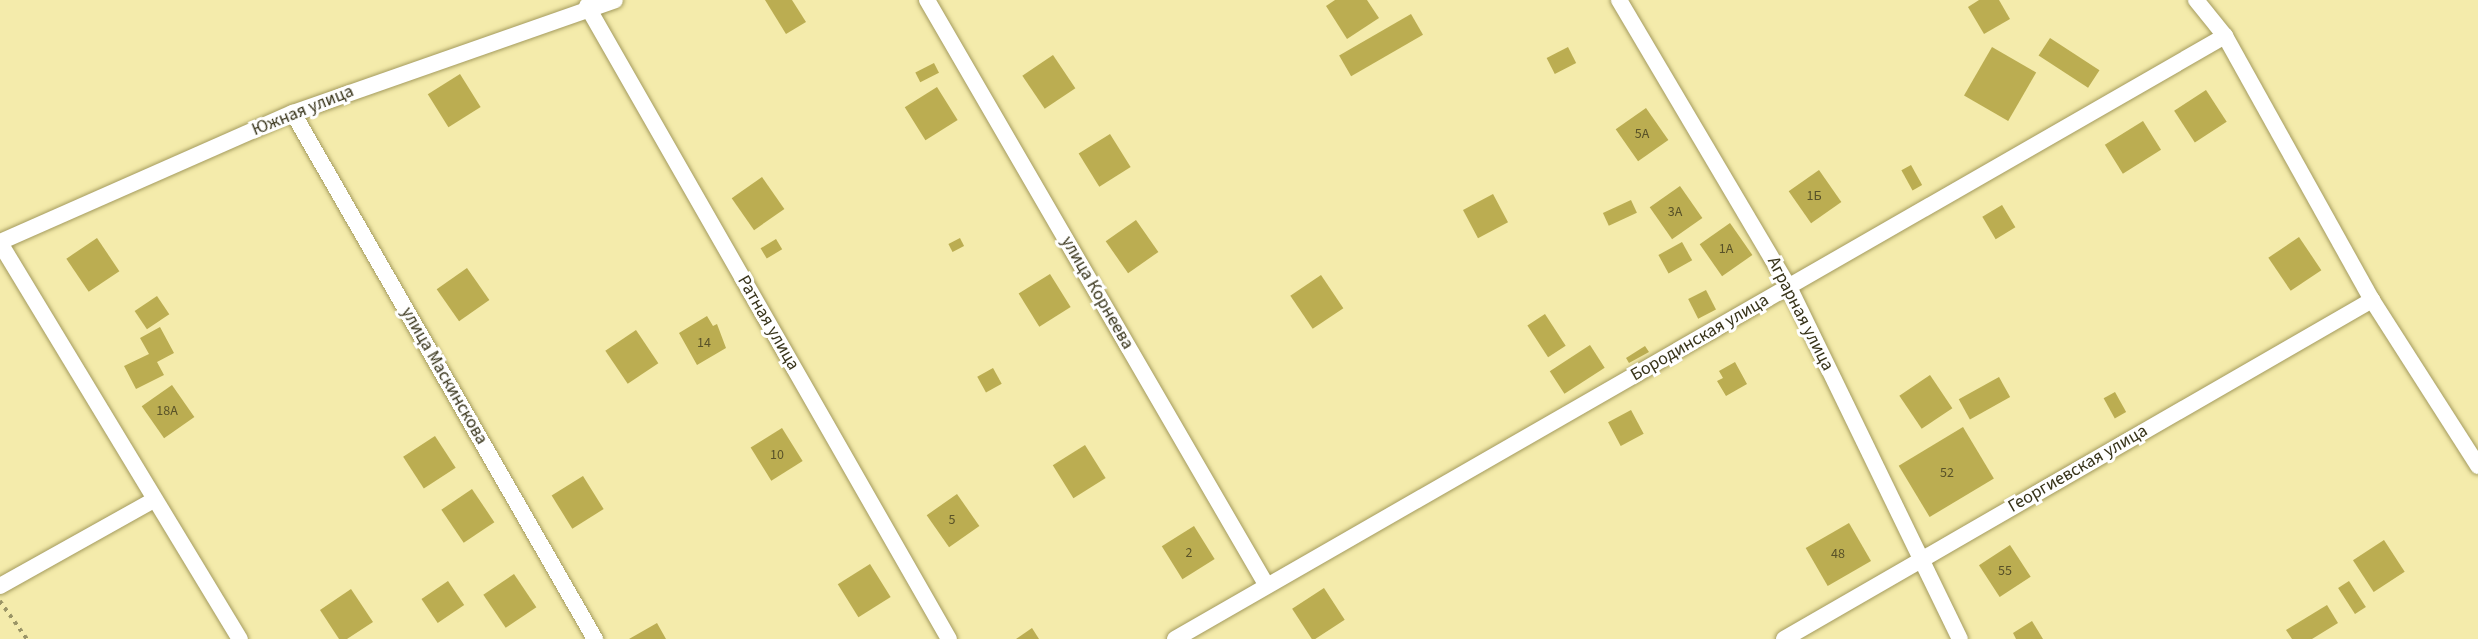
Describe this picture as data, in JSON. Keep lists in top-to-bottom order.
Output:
{
  "streets": {
    "street": [
      "Южная улица",
      "улица Корнеева",
      "Аграрная улица",
      "Ратная улица",
      "Бородинская улица",
      "улица Маскинскова",
      "Георгиевская улица"
    ]
  },
  "crossings": [
    ["Южная улица", "Ратная улица"],
    ["Южная улица", "улица Маскинскова"],
    ["улица Корнеева", "Бородинская улица"],
    ["Аграрная улица", "Бородинская улица"],
    ["Аграрная улица", "Георгиевская улица"]
  ],
  "house_numbers": [
    "5А",
    "1Б",
    "3А",
    "1А",
    "14",
    "18А",
    "10",
    "52",
    "5",
    "2",
    "48",
    "55"
  ]
}
